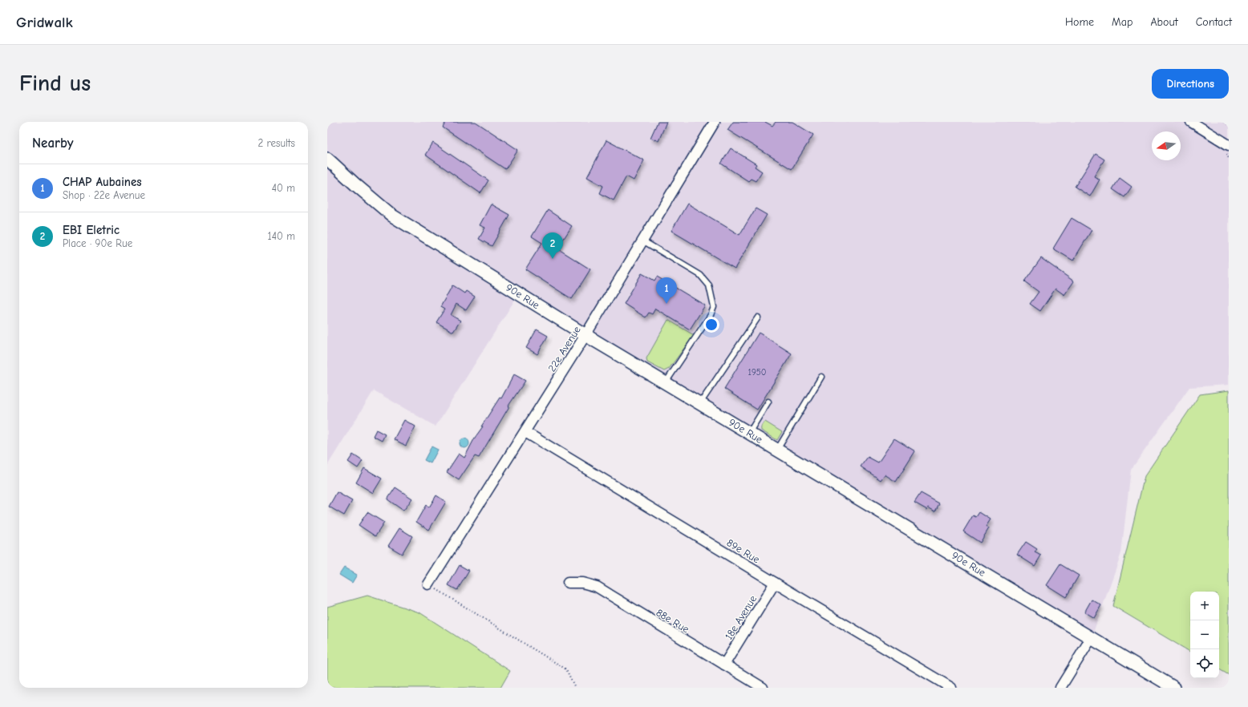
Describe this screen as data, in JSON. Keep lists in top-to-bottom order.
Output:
{
  "streets": {
    "street": [
      "90e Rue",
      "22e Avenue",
      "89e Rue",
      "18e Avenue",
      "88e Rue"
    ]
  },
  "crossings": [
    ["90e Rue", "22e Avenue"],
    ["22e Avenue", "89e Rue"],
    ["89e Rue", "18e Avenue"],
    ["18e Avenue", "88e Rue"]
  ],
  "house_numbers": ["1950"],
  "north": "left",
  "page": {
    "header": "Gridwalk",
    "nav": [
      "Home",
      "Map",
      "About",
      "Contact"
    ],
    "buttons": "Directions",
    "title": "Find us",
    "heading": ["Nearby", "2 results"],
    "list": [
      {
        "mark": "1",
        "name": "CHAP Aubaines",
        "note": "Shop · 22e Avenue",
        "value": "40 m"
      },
      {
        "mark": "2",
        "name": "EBI Eletric",
        "note": "Place · 90e Rue",
        "value": "140 m"
      }
    ],
    "pins": ["2", "1"],
    "map_buttons": ["+", "−"]
  }
}
